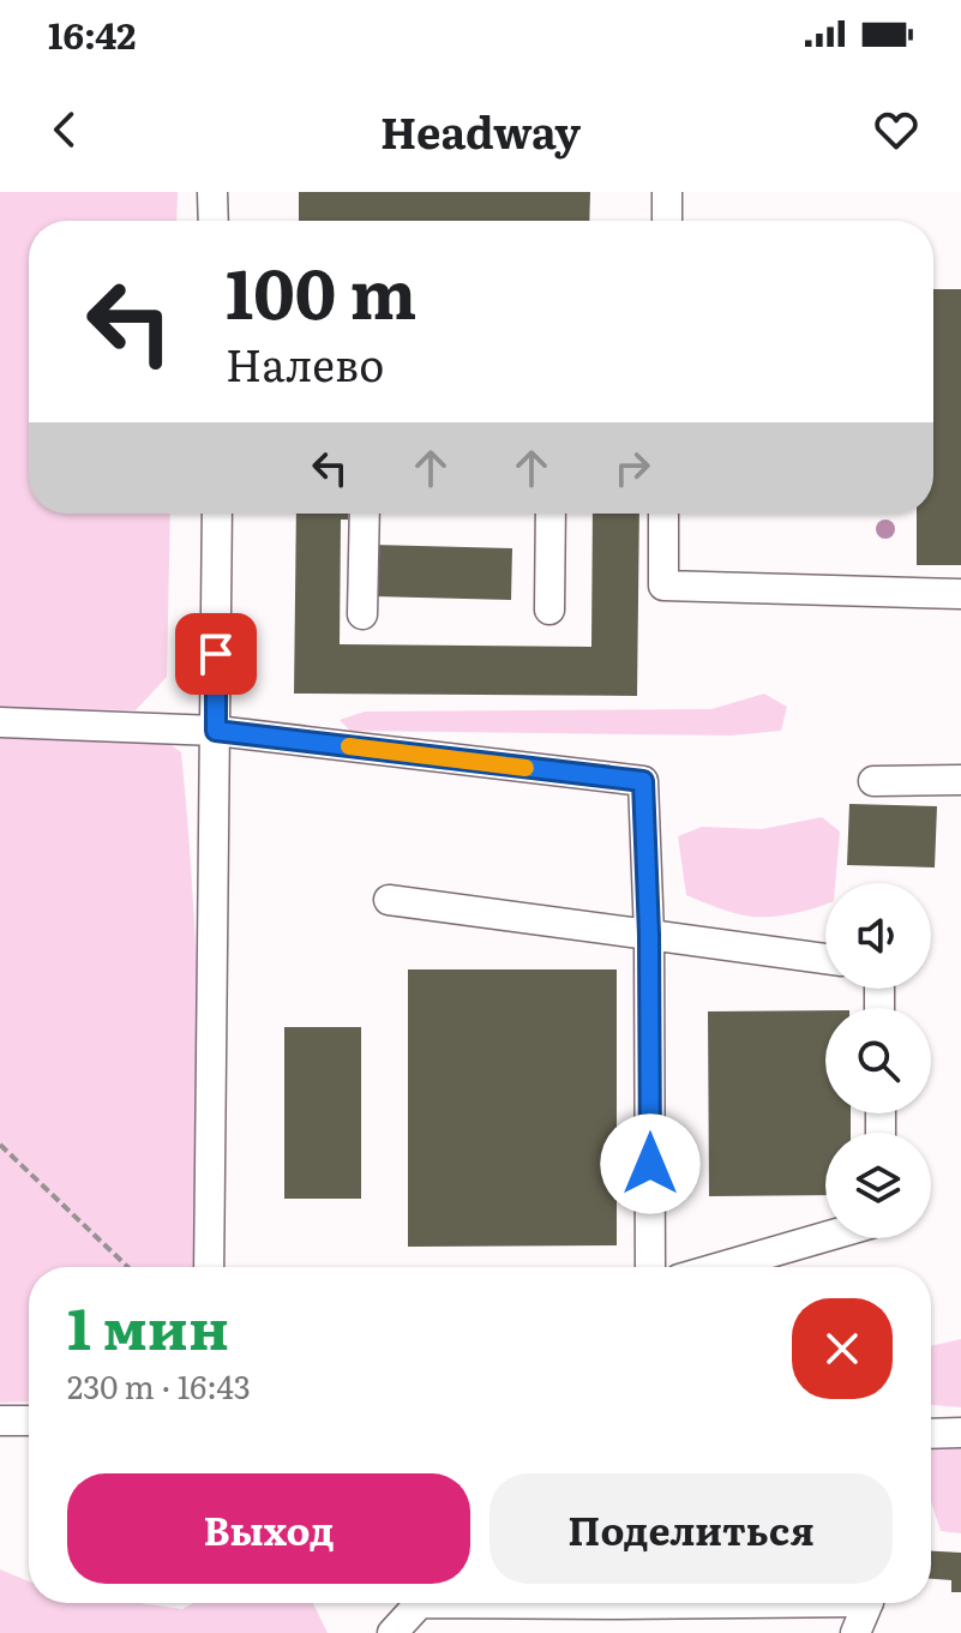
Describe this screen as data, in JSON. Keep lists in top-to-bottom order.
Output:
{
  "page": {
    "status": "16:42",
    "header": "Headway",
    "turn": ["100 m", "Налево"],
    "heading": ["1 мин", "230 m · 16:43"],
    "buttons": ["Выход", "Поделиться"]
  }
}
